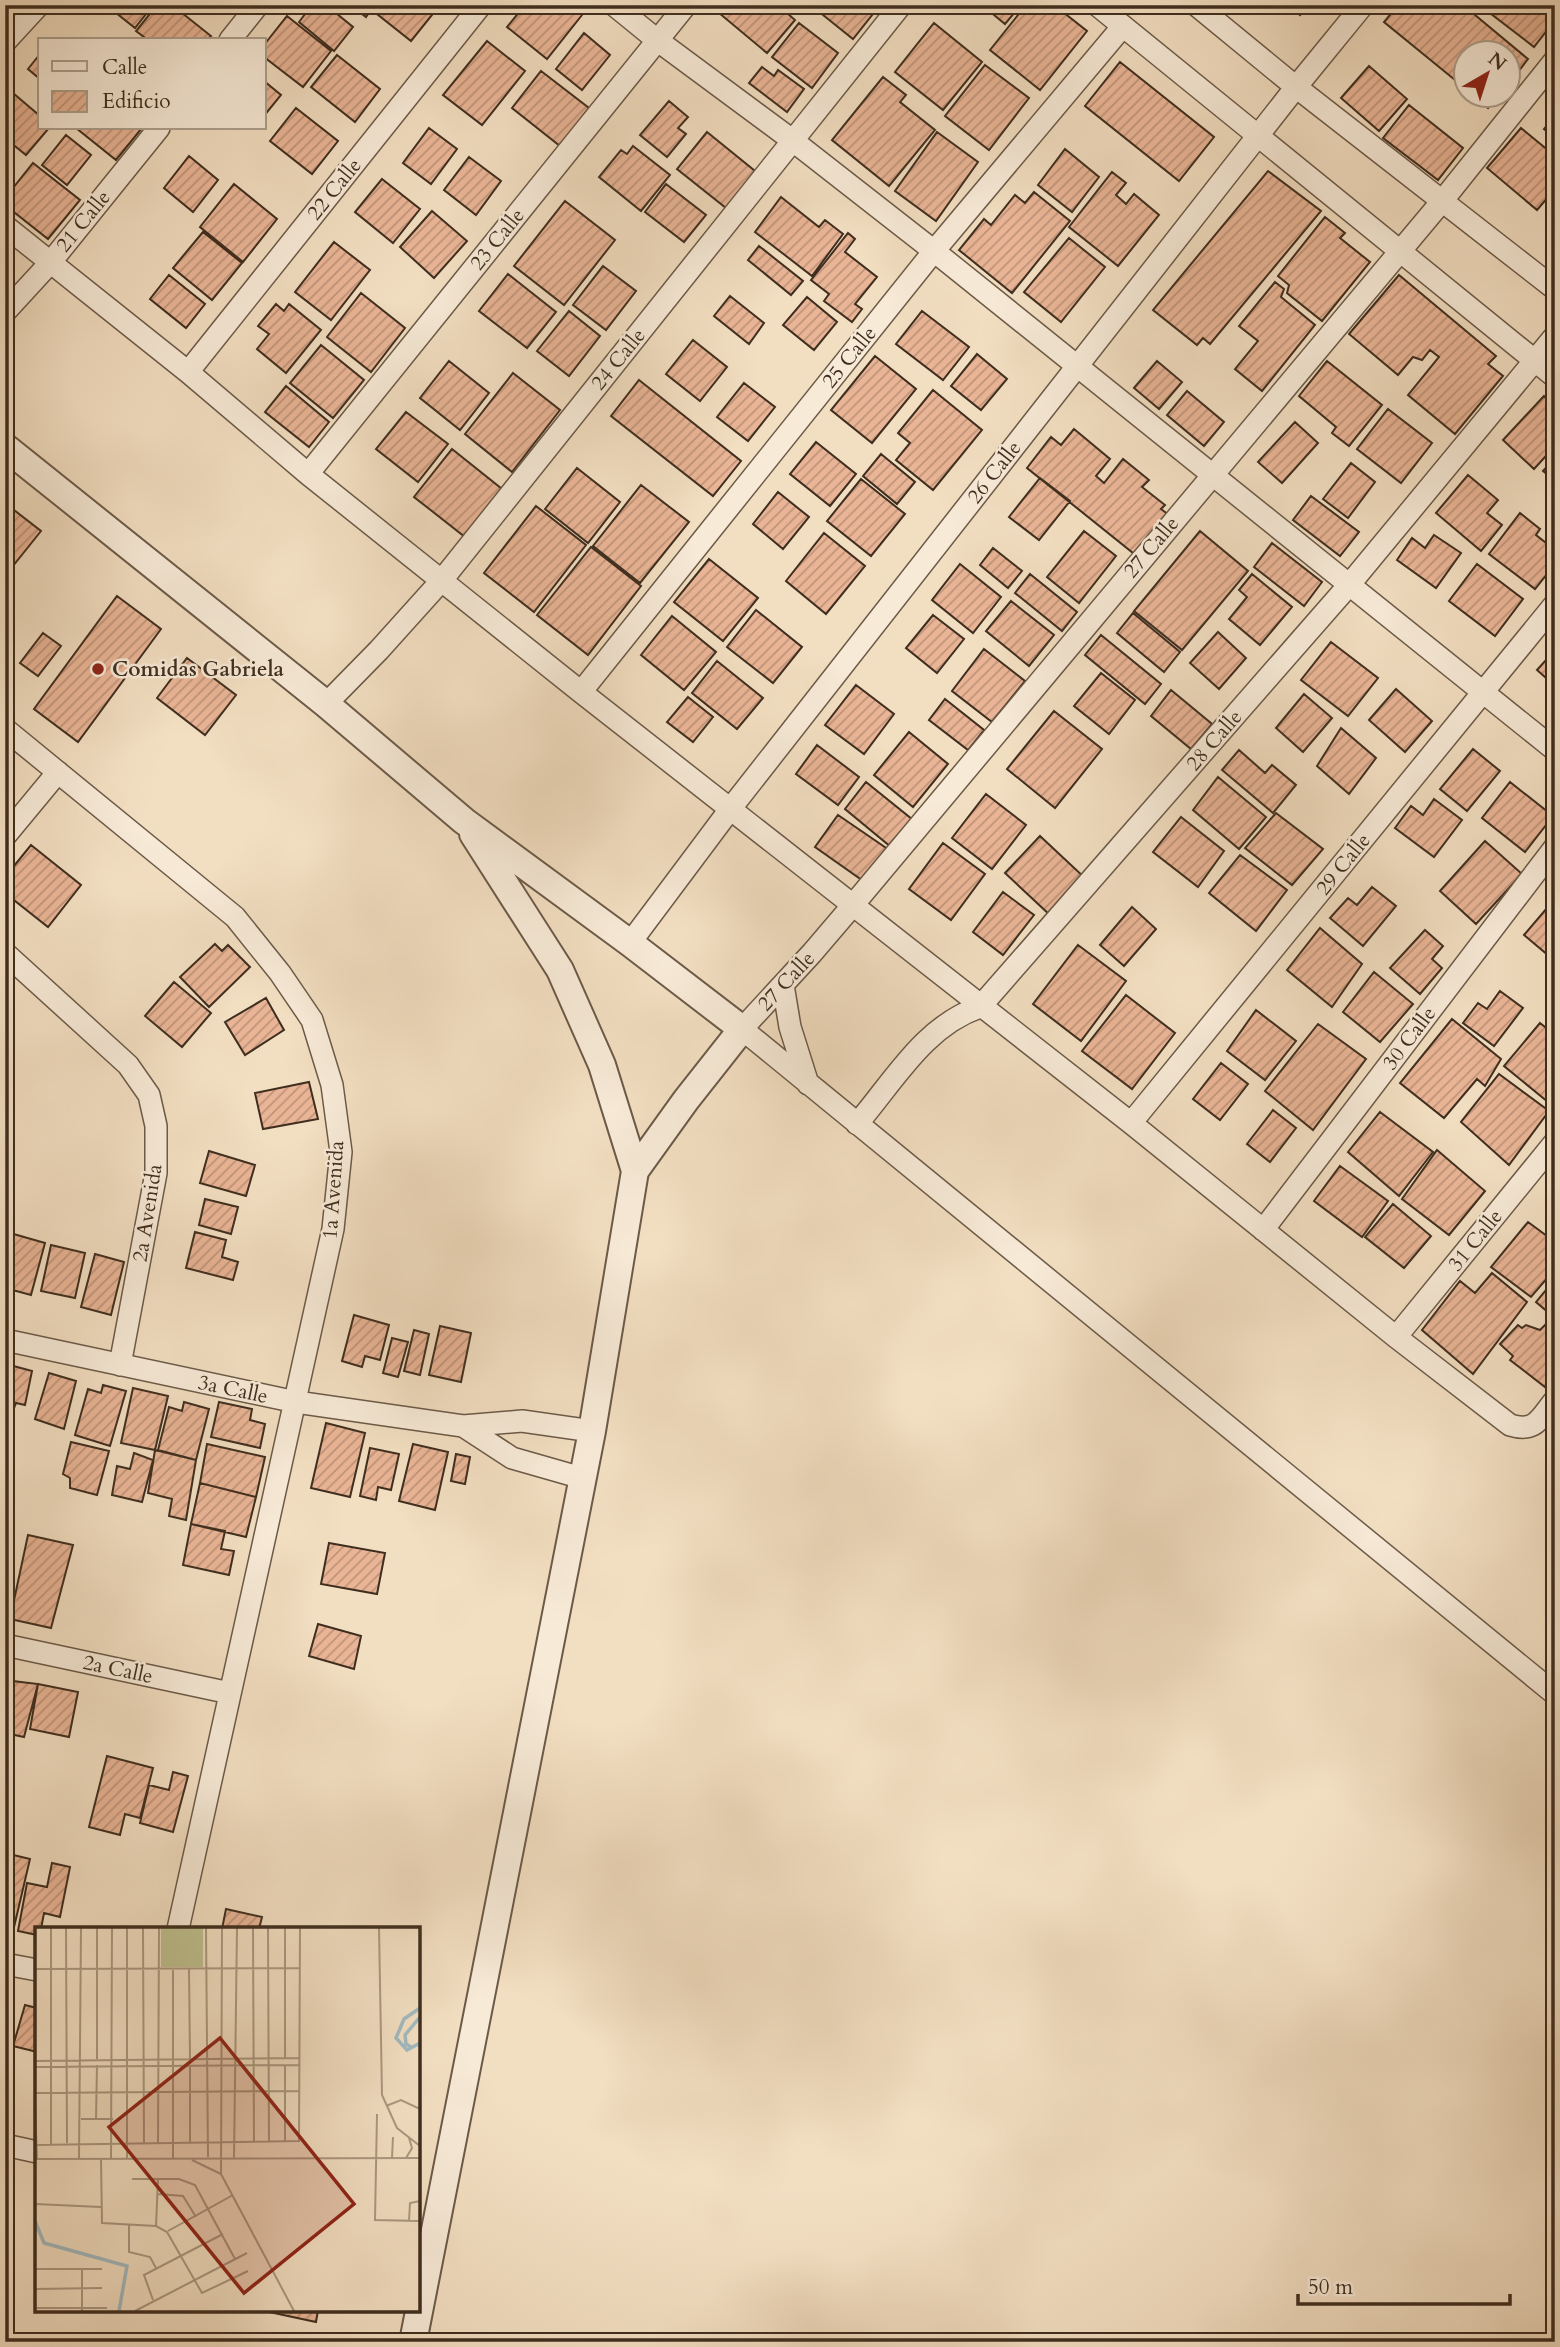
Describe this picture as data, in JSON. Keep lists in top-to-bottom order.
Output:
{
  "streets": {
    "street": [
      "22 Calle",
      "21 Calle",
      "23 Calle",
      "25 Calle",
      "24 Calle",
      "26 Calle",
      "27 Calle",
      "28 Calle",
      "29 Calle",
      "30 Calle",
      "1a Avenida",
      "2a Avenida",
      "31 Calle",
      "3a Calle",
      "2a Calle"
    ]
  },
  "crossings": [
    ["1a Avenida", "3a Calle"],
    ["1a Avenida", "2a Calle"],
    ["2a Avenida", "3a Calle"]
  ],
  "places": ["Comidas Gabriela"],
  "legend": ["Calle", "Edificio"],
  "scale_bar": "50 m",
  "north": "top right"
}
